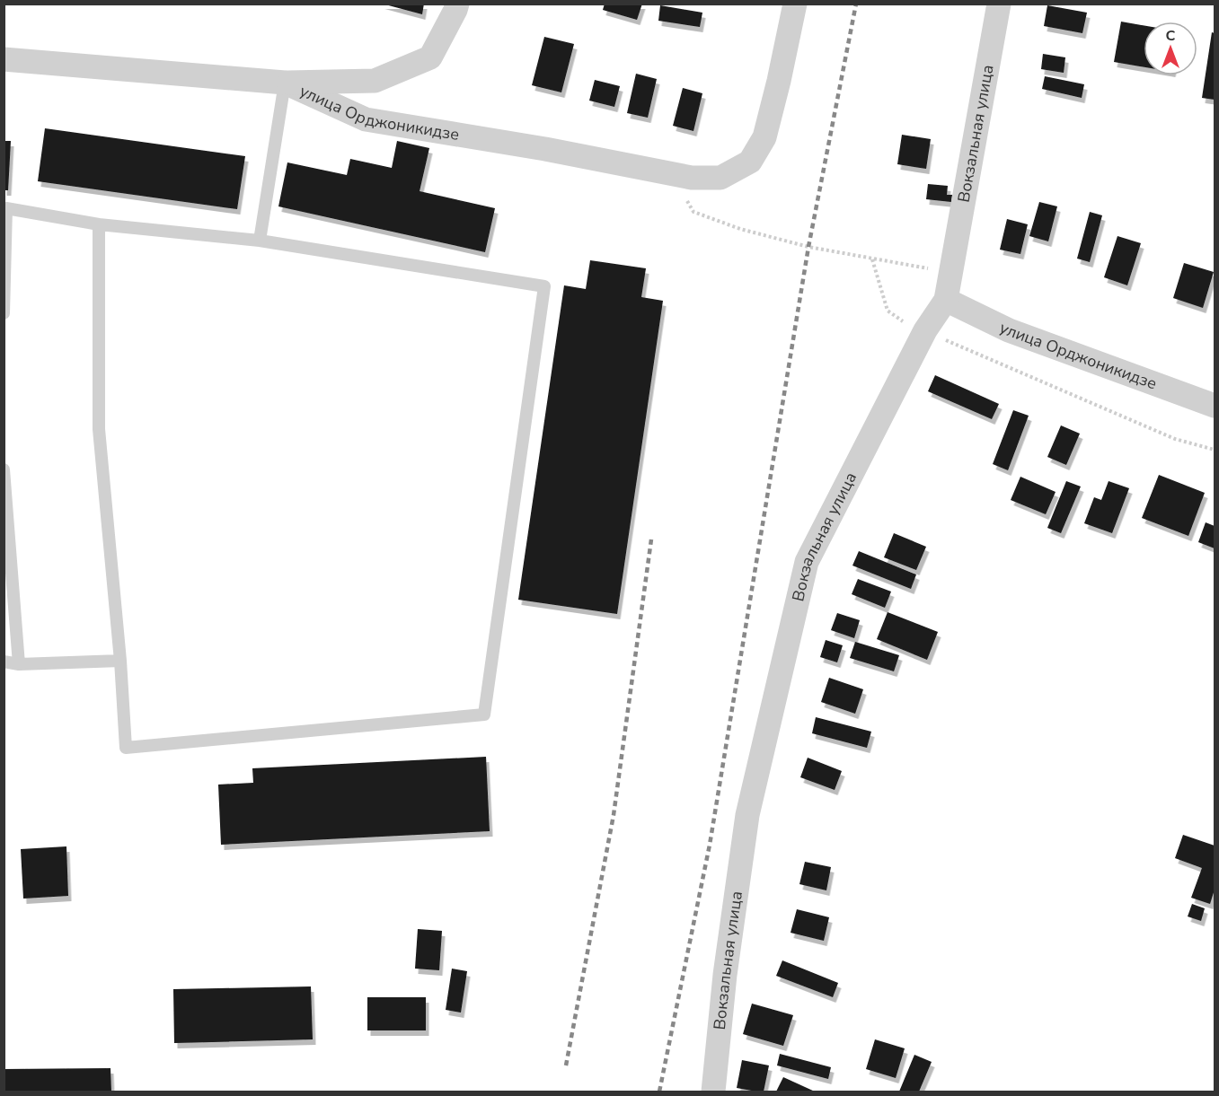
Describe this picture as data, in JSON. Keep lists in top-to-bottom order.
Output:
{
  "streets": {
    "street": ["улица Орджоникидзе", "Вокзальная улица"]
  },
  "crossings": [
    ["улица Орджоникидзе", "Вокзальная улица"]
  ],
  "north": "top"
}
